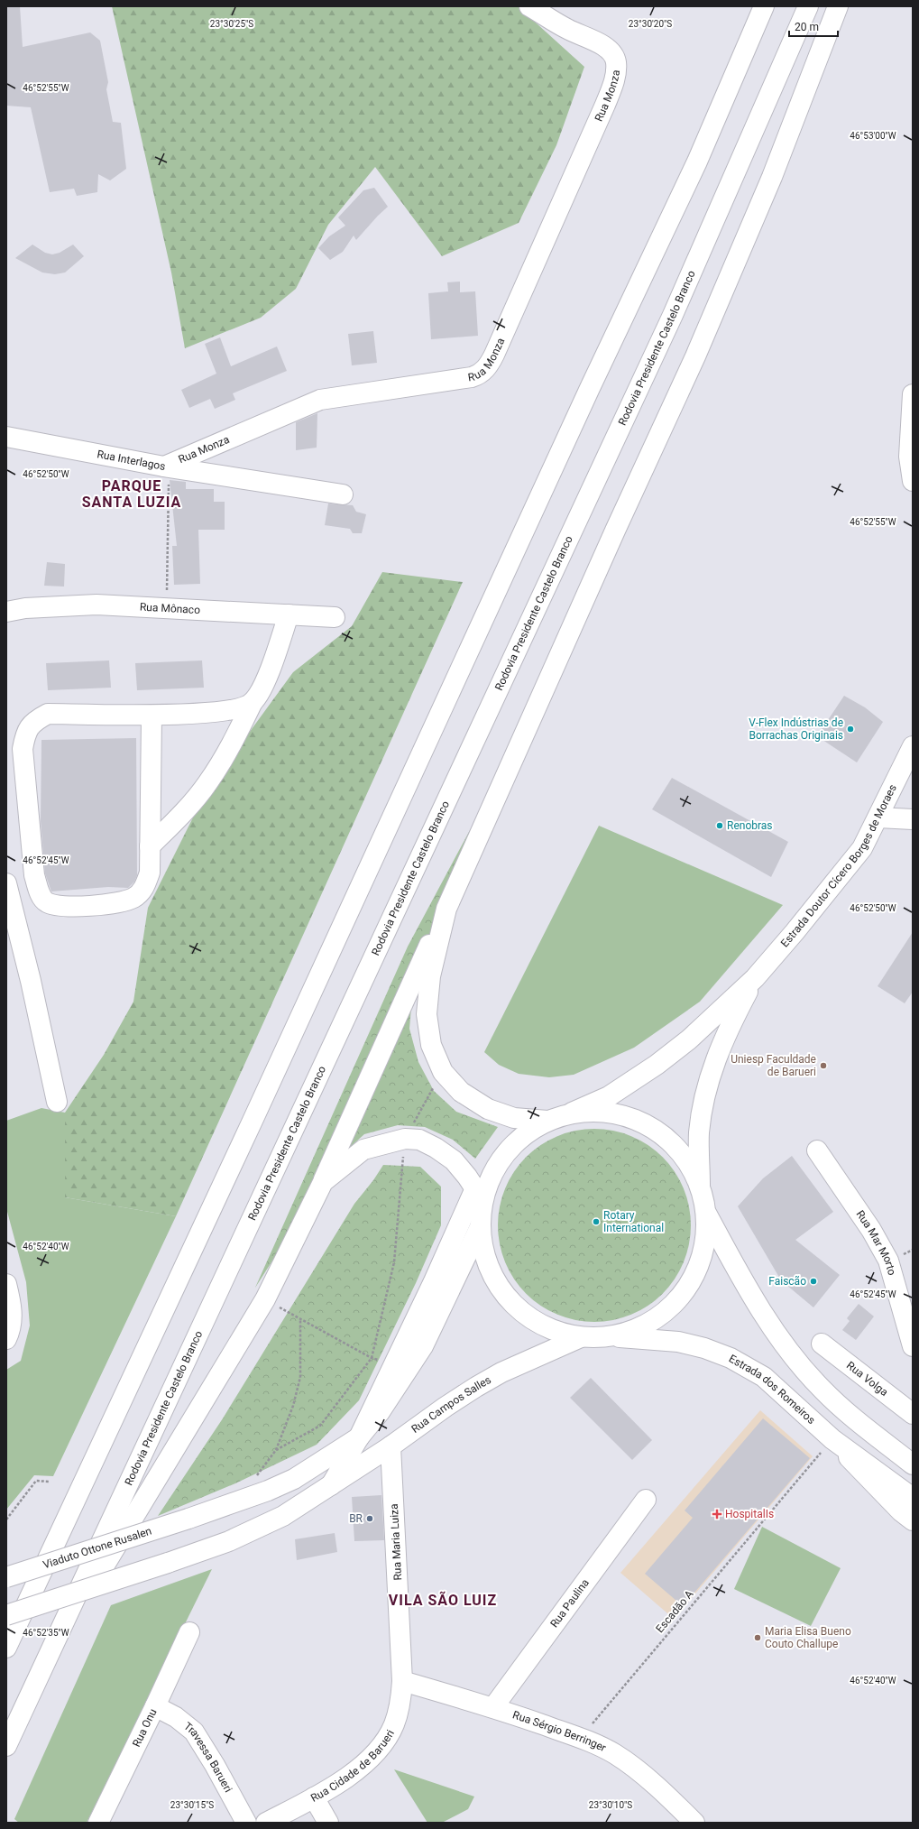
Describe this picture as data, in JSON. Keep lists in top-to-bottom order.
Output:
{
  "streets": {
    "main road": [
      "Rua Monza",
      "Rodovia Presidente Castelo Branco",
      "Rua Interlagos",
      "Rua Mônaco",
      "Estrada Doutor Cícero Borges de Moraes",
      "Rua Mar Morto",
      "Rua Volga",
      "Estrada dos Romeiros",
      "Rua Campos Salles",
      "Rua Maria Luiza",
      "Viaduto Ottone Rusalen",
      "Rua Paulina",
      "Rua Onu",
      "Rua Sérgio Berringer",
      "Travessa Barueri",
      "Rua Cidade de Barueri"
    ],
    "path": ["Escadão A"]
  },
  "crossings": [
    ["Rua Monza", "Rua Interlagos"],
    ["Estrada dos Romeiros", "Escadão A"],
    ["Rua Campos Salles", "Rua Maria Luiza"],
    ["Rua Campos Salles", "Viaduto Ottone Rusalen"],
    ["Rua Maria Luiza", "Rua Sérgio Berringer"],
    ["Rua Maria Luiza", "Rua Cidade de Barueri"],
    ["Rua Paulina", "Rua Sérgio Berringer"],
    ["Escadão A", "Rua Sérgio Berringer"],
    ["Rua Onu", "Travessa Barueri"],
    ["Rua Sérgio Berringer", "Rua Cidade de Barueri"]
  ],
  "districts": ["PARQUE SANTA LUZIA", "VILA SÃO LUIZ"],
  "places": {
    "other": [
      "V-Flex Indústrias de Borrachas Originais",
      "Renobras",
      "Uniesp Faculdade de Barueri",
      "Rotary International",
      "Faiscão",
      "BR",
      "Maria Elisa Bueno Couto Challupe"
    ],
    "health": ["HospitalIs"]
  },
  "scale_bar": "20 m",
  "coordinates": [
    "23°30'25\"S",
    "23°30'20\"S",
    "46°52'55\"W",
    "46°53'00\"W",
    "46°52'50\"W",
    "46°52'45\"W",
    "46°52'40\"W",
    "46°52'35\"W",
    "23°30'15\"S",
    "23°30'10\"S"
  ]
}
